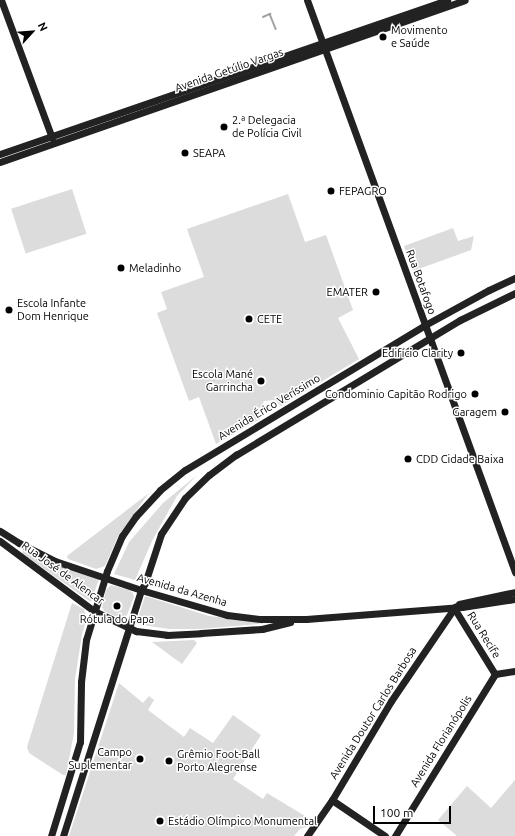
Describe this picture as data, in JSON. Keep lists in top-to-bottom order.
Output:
{
  "streets": {
    "main road": [
      "Avenida Getúlio Vargas",
      "Rua Botafogo",
      "Avenida Érico Veríssimo",
      "Rua José de Alencar",
      "Avenida da Azenha",
      "Rua Recife",
      "Avenida Doutor Carlos Barbosa",
      "Avenida Florianópolis"
    ]
  },
  "crossings": [
    ["Avenida Getúlio Vargas", "Rua Botafogo"],
    ["Rua Botafogo", "Avenida Érico Veríssimo"],
    ["Avenida Érico Veríssimo", "Rua José de Alencar"],
    ["Avenida Érico Veríssimo", "Avenida da Azenha"],
    ["Rua José de Alencar", "Avenida da Azenha"],
    ["Avenida da Azenha", "Rua Recife"],
    ["Avenida da Azenha", "Avenida Doutor Carlos Barbosa"],
    ["Rua Recife", "Avenida Doutor Carlos Barbosa"],
    ["Rua Recife", "Avenida Florianópolis"]
  ],
  "places": [
    "Movimento e Saúde",
    "2.ª Delegacia de Polícia Civil",
    "SEAPA",
    "FEPAGRO",
    "Meladinho",
    "EMATER",
    "Escola Infante Dom Henrique",
    "CETE",
    "Edifício Clarity",
    "Escola Mané Garrincha",
    "Condominio Capitão Rodrigo",
    "Garagem",
    "CDD Cidade Baixa",
    "Rótula do Papa",
    "Campo Suplementar",
    "Grêmio Foot-Ball Porto Alegrense",
    "Estádio Olímpico Monumental"
  ],
  "scale_bar": "100 m",
  "north": "top right"
}
